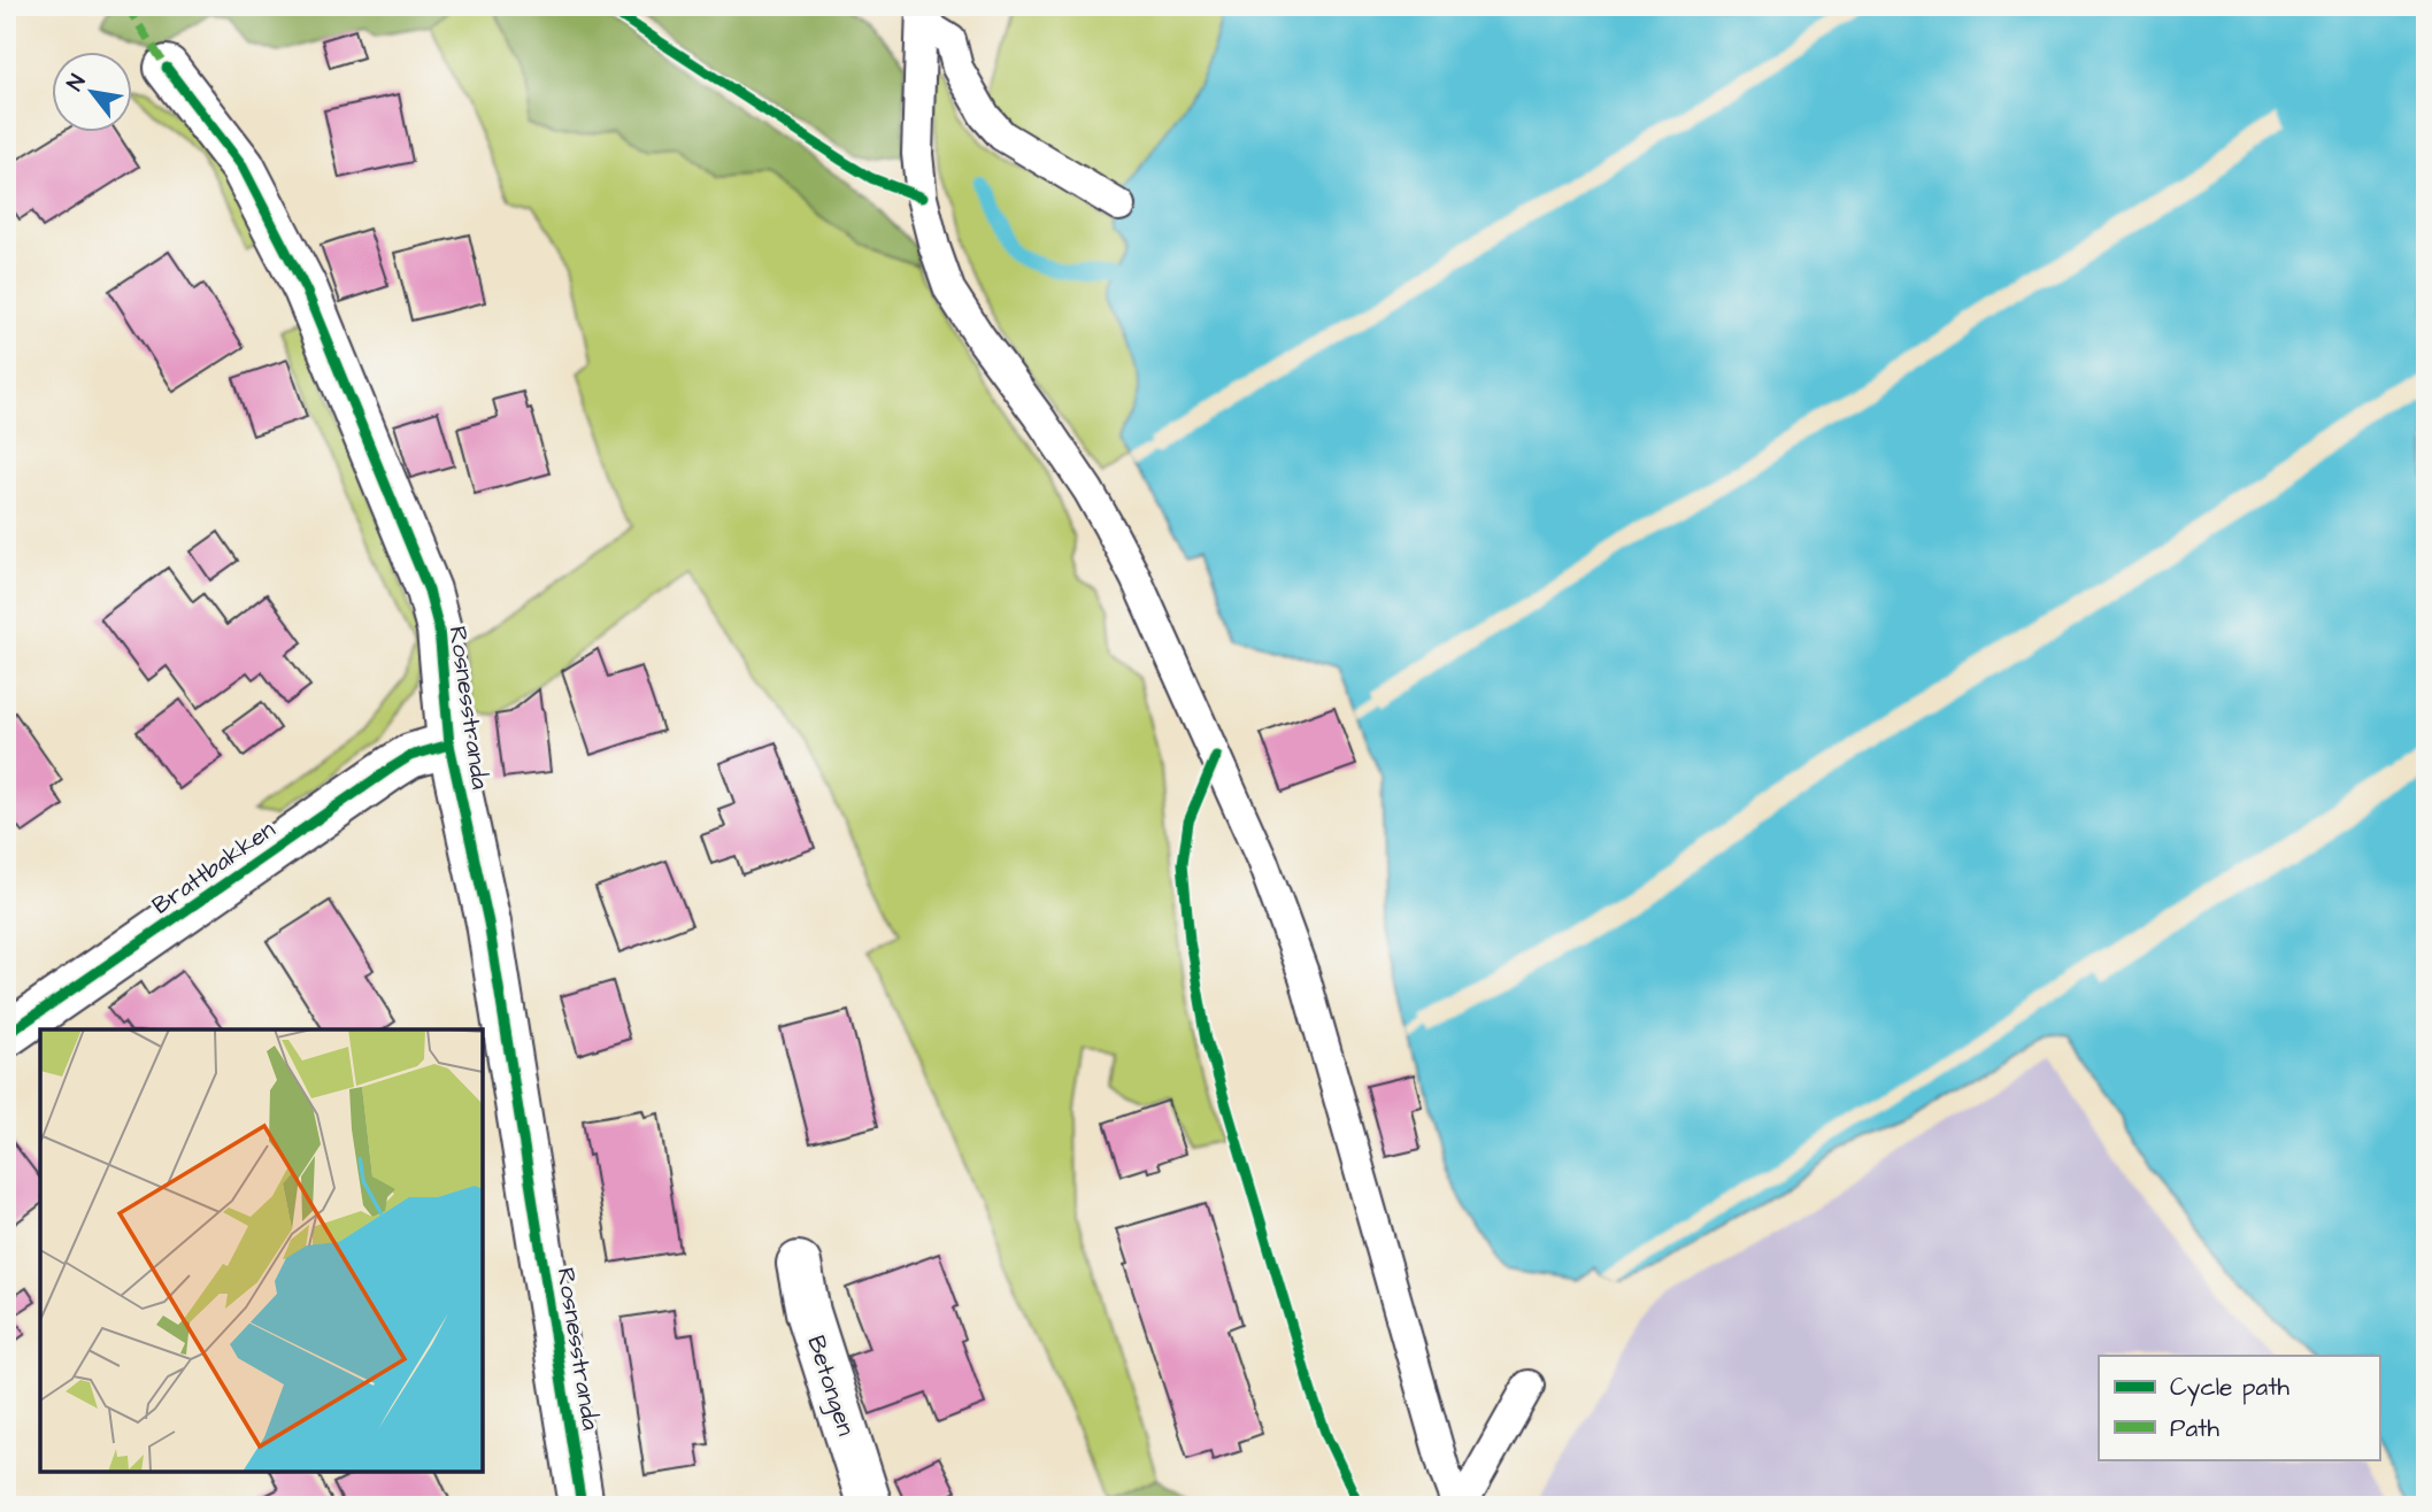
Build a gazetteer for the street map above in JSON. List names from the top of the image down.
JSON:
{
  "streets": {
    "street": ["Rosnesstranda", "Brattbakken", "Betongen"]
  },
  "crossings": [
    ["Rosnesstranda", "Brattbakken"]
  ],
  "legend": ["Cycle path", "Path"],
  "north": "top left"
}
